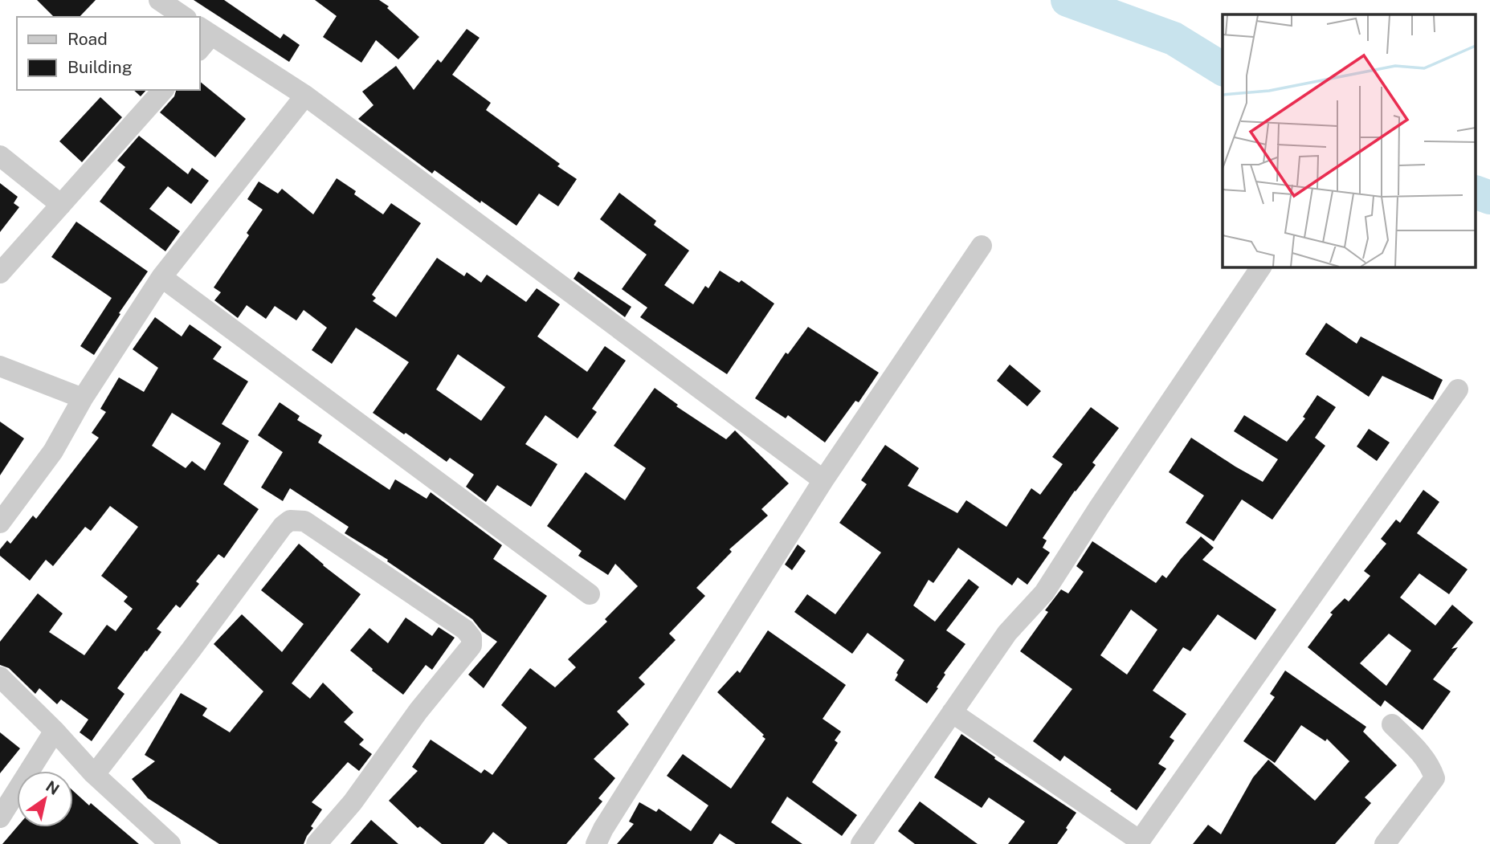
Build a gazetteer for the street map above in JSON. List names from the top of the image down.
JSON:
{
  "legend": ["Road", "Building"],
  "north": "top right"
}
